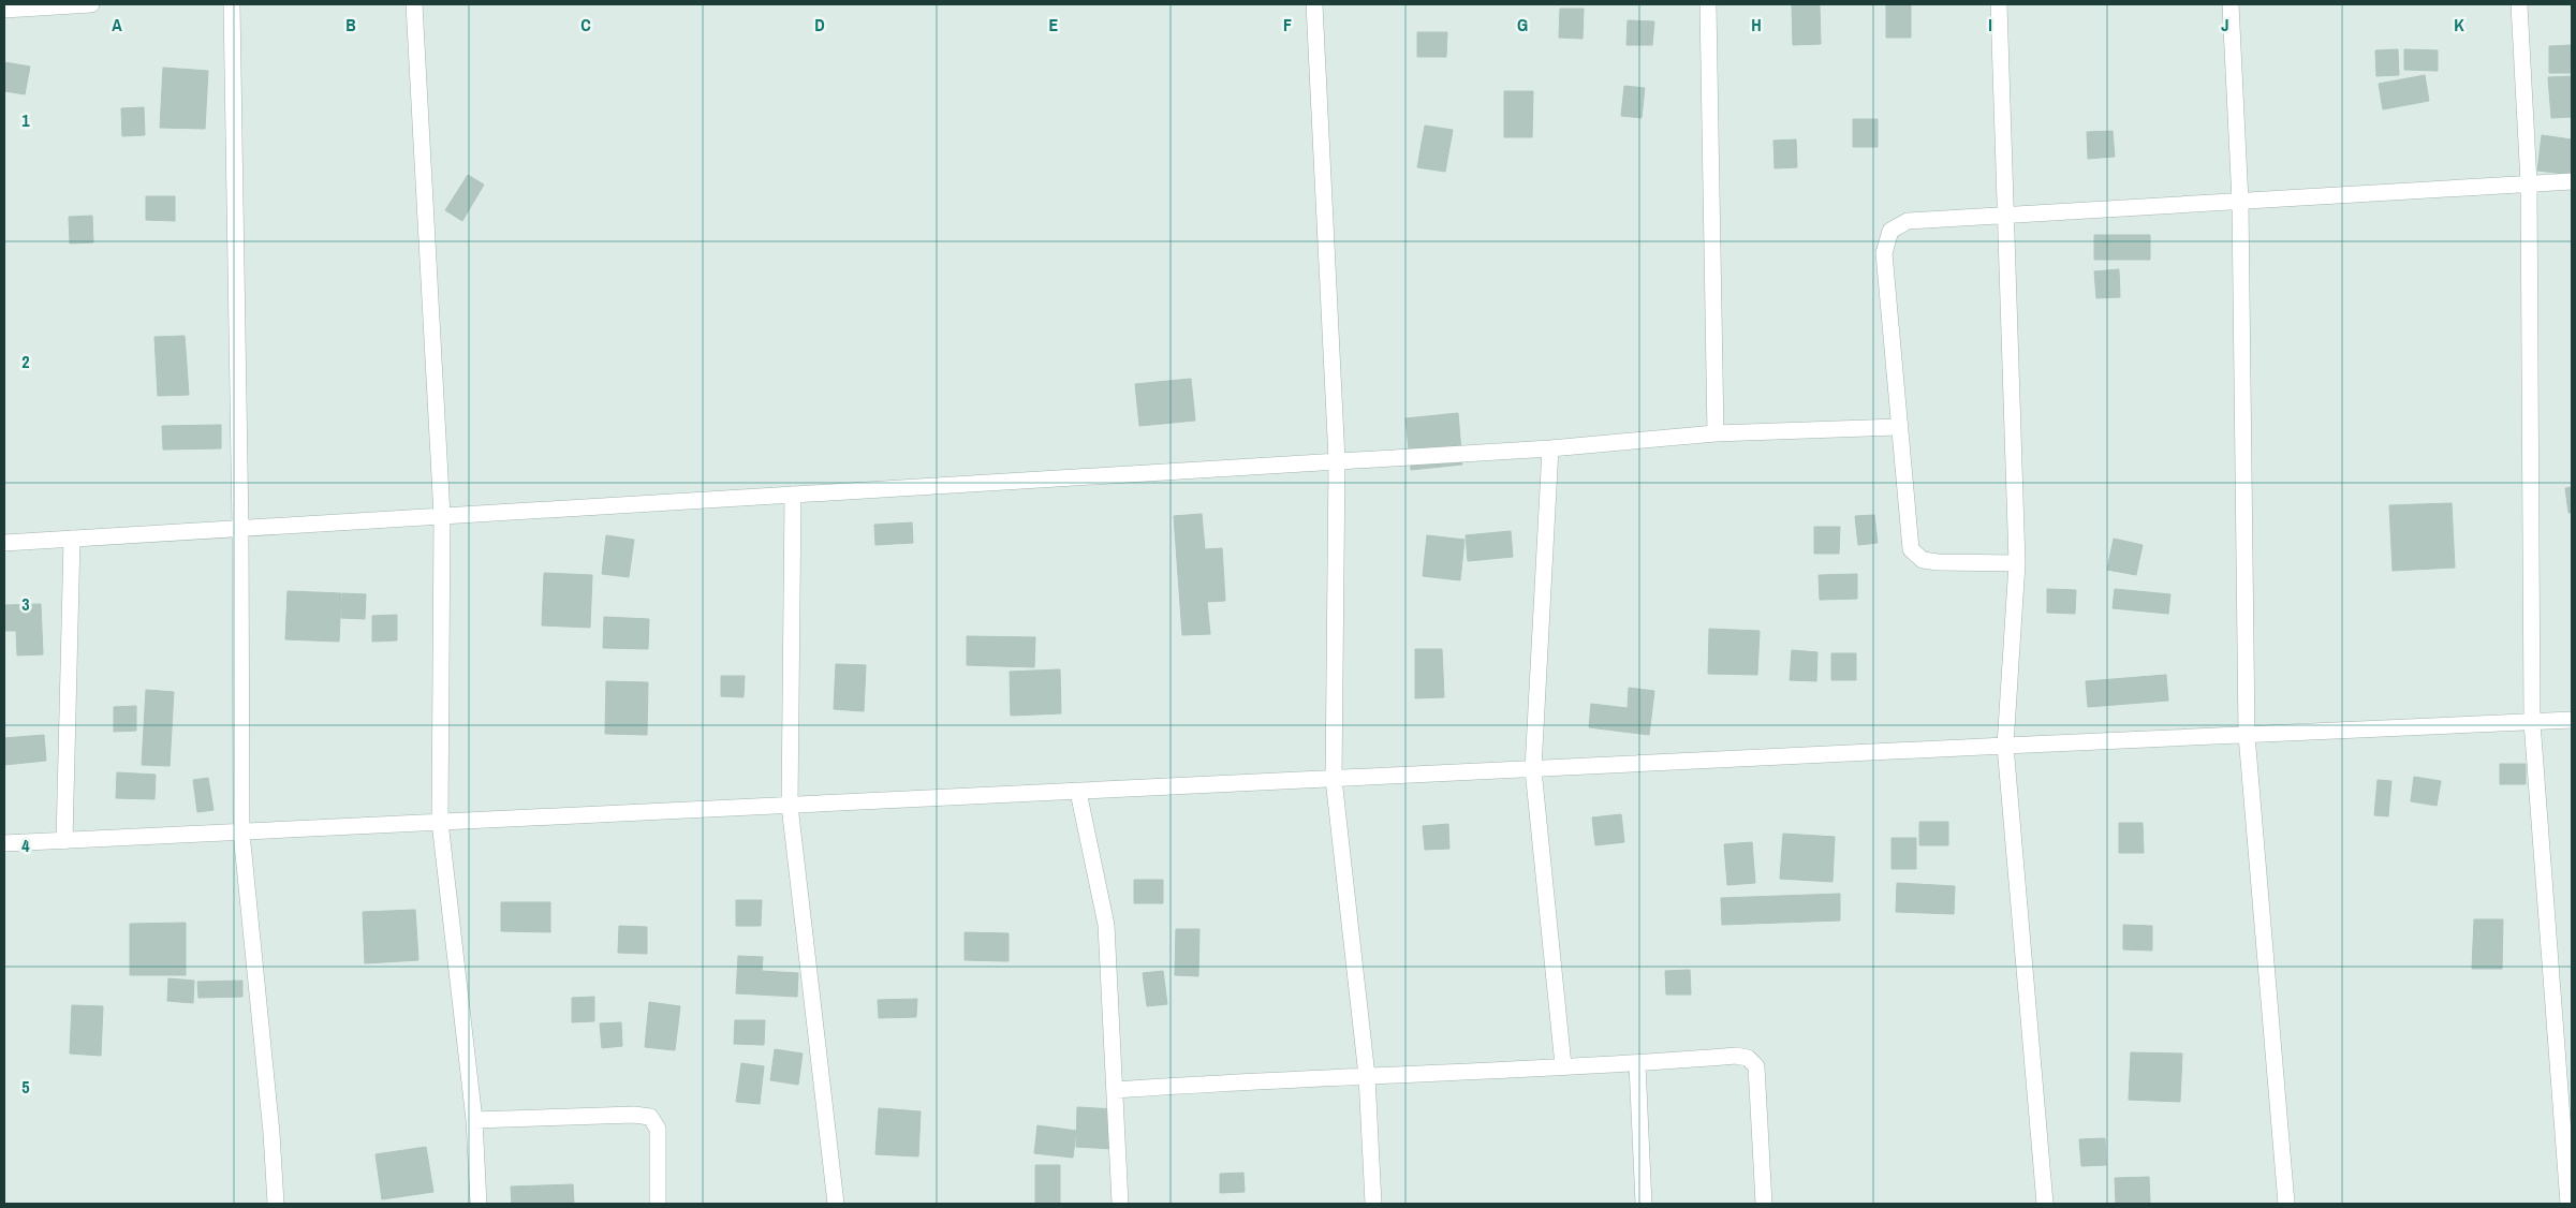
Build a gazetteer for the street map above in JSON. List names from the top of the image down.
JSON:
{
  "grid": {
    "columns": [
      "A",
      "B",
      "C",
      "D",
      "E",
      "F",
      "G",
      "H",
      "I",
      "J",
      "K"
    ],
    "rows": [
      "1",
      "2",
      "3",
      "4",
      "5"
    ]
  }
}
